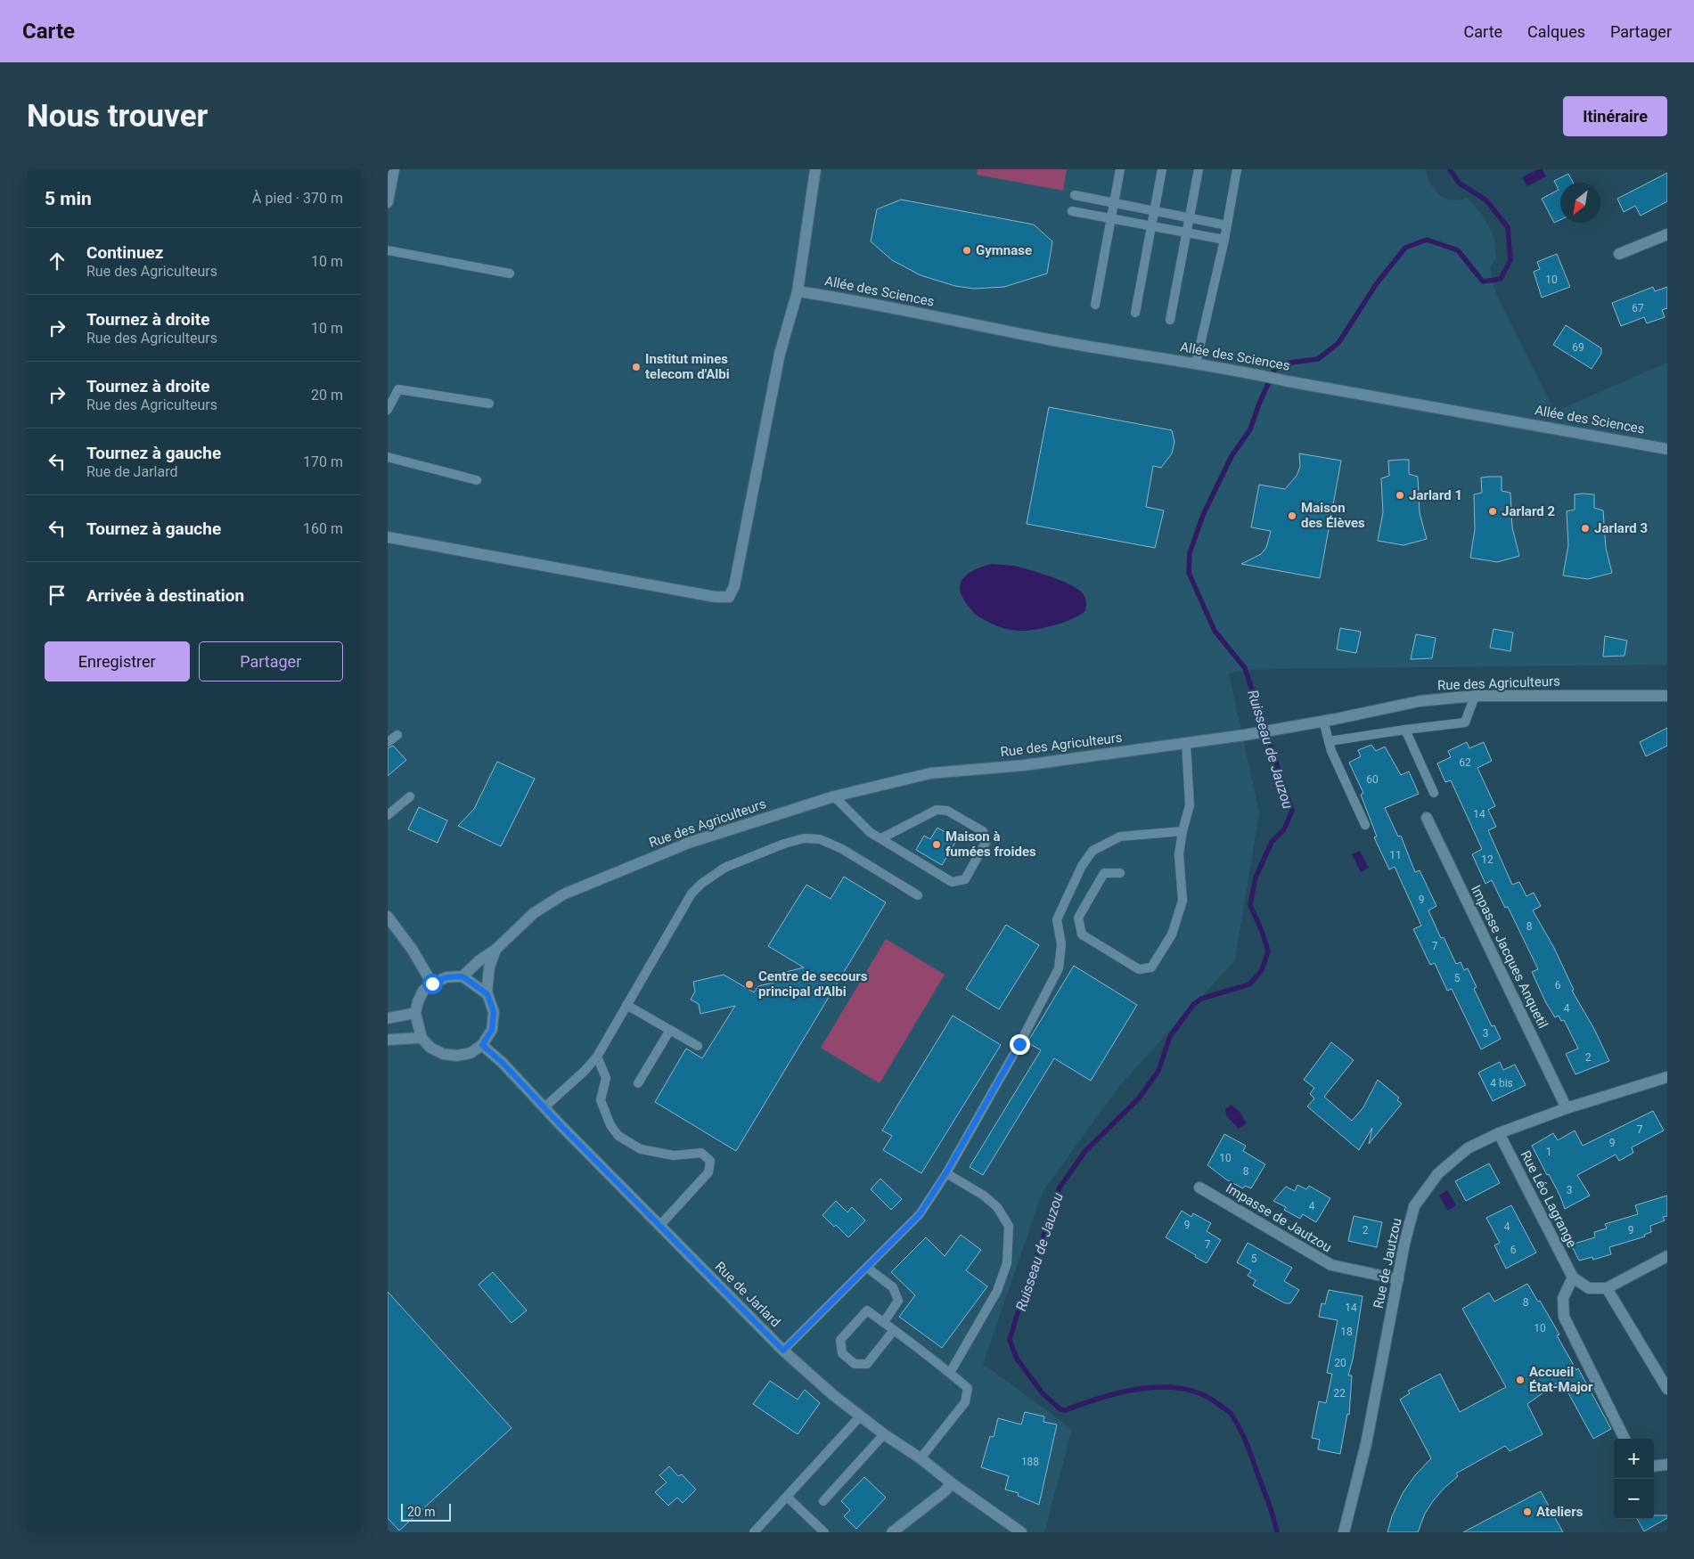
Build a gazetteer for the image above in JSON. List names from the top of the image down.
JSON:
{
  "streets": {
    "street": [
      "Allée des Sciences",
      "Rue des Agriculteurs",
      "Impasse Jacques Anquetil",
      "Rue Léo Lagrange",
      "Impasse de Jautzou",
      "Rue de Jautzou",
      "Rue de Jarlard"
    ]
  },
  "crossings": [
    ["Rue des Agriculteurs", "Rue de Jarlard"],
    ["Impasse Jacques Anquetil", "Rue de Jautzou"],
    ["Rue Léo Lagrange", "Rue de Jautzou"],
    ["Impasse de Jautzou", "Rue de Jautzou"]
  ],
  "water": ["Ruisseau de Jauzou"],
  "places": [
    "Gymnase",
    "Institut mines telecom d'Albi",
    "Jarlard 1",
    "Jarlard 2",
    "Maison des Élèves",
    "Jarlard 3",
    "Maison à fumées froides",
    "Centre de secours principal d'Albi",
    "Accueil État-Major",
    "Ateliers"
  ],
  "house_numbers": [
    "10",
    "67",
    "69",
    "62",
    "60",
    "14",
    "11",
    "12",
    "9",
    "8",
    "7",
    "5",
    "6",
    "4",
    "3",
    "2",
    "4 bis",
    "7",
    "9",
    "1",
    "10",
    "8",
    "3",
    "4",
    "9",
    "4",
    "2",
    "9",
    "7",
    "6",
    "5",
    "8",
    "14",
    "10",
    "18",
    "20",
    "22",
    "188"
  ],
  "scale_bar": "20 m",
  "north": "bottom left",
  "page": {
    "header": "Carte",
    "nav": ["Carte", "Calques", "Partager"],
    "buttons": [
      "Itinéraire",
      ["Enregistrer", "Partager"]
    ],
    "title": "Nous trouver",
    "heading": ["5 min", "À pied · 370 m"],
    "list": [
      ["Continuez", "Rue des Agriculteurs", "10 m"],
      ["Tournez à droite", "Rue des Agriculteurs", "10 m"],
      ["Tournez à droite", "Rue des Agriculteurs", "20 m"],
      ["Tournez à gauche", "Rue de Jarlard", "170 m"],
      ["Tournez à gauche", "160 m"],
      "Arrivée à destination"
    ],
    "map_buttons": ["+", "−"],
    "scale": "20 m"
  }
}
